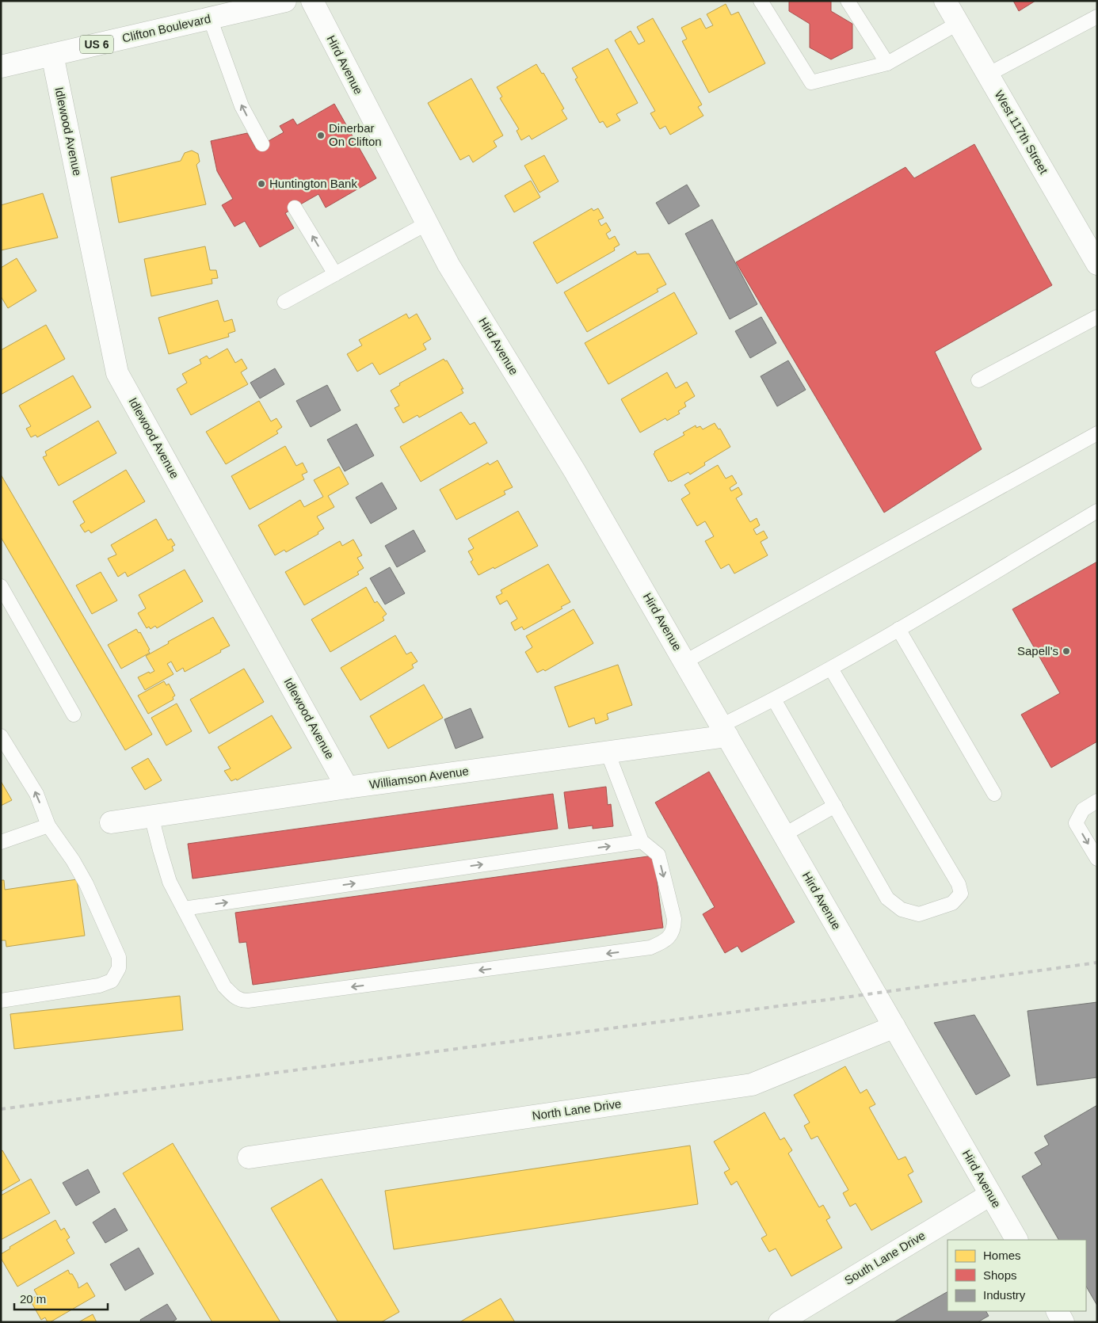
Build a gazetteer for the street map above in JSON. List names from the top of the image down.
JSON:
{
  "streets": {
    "street": [
      "Clifton Boulevard",
      "US 6",
      "Hird Avenue",
      "Idlewood Avenue",
      "West 117th Street",
      "Williamson Avenue",
      "North Lane Drive",
      "South Lane Drive"
    ]
  },
  "crossings": [
    ["Clifton Boulevard", "Idlewood Avenue"],
    ["Hird Avenue", "Williamson Avenue"],
    ["Hird Avenue", "North Lane Drive"],
    ["Hird Avenue", "South Lane Drive"],
    ["Idlewood Avenue", "Williamson Avenue"]
  ],
  "places": ["Dinerbar On Clifton", "Huntington Bank", "Sapell's"],
  "legend": ["Homes", "Shops", "Industry"],
  "scale_bar": "20 m"
}
